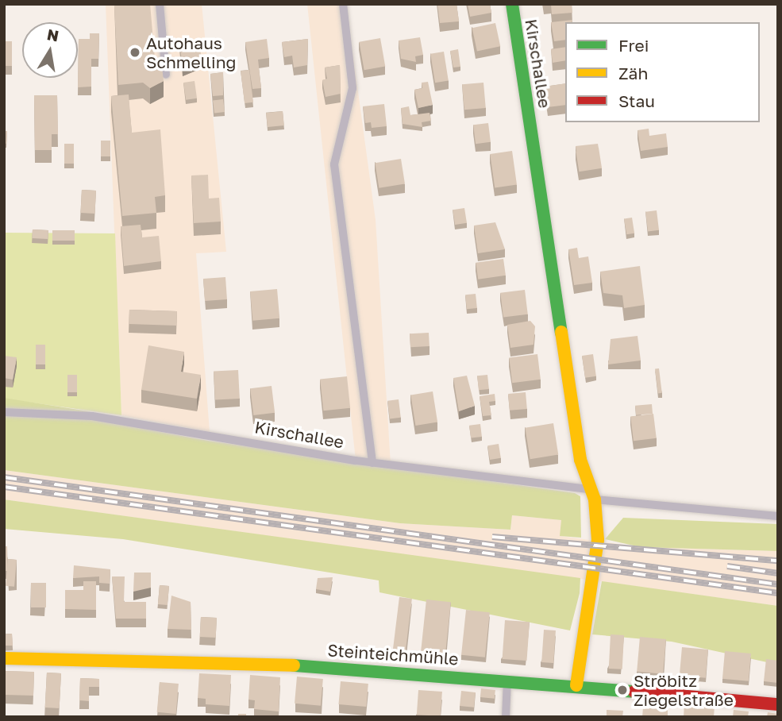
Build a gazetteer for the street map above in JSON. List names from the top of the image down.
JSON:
{
  "streets": {
    "street": ["Kirschallee", "Steinteichmühle"]
  },
  "crossings": [
    ["Kirschallee", "Steinteichmühle"]
  ],
  "places": ["Autohaus Schmelling", "Ströbitz Ziegelstraße"],
  "legend": ["Frei", "Zäh", "Stau"],
  "north": "top"
}
